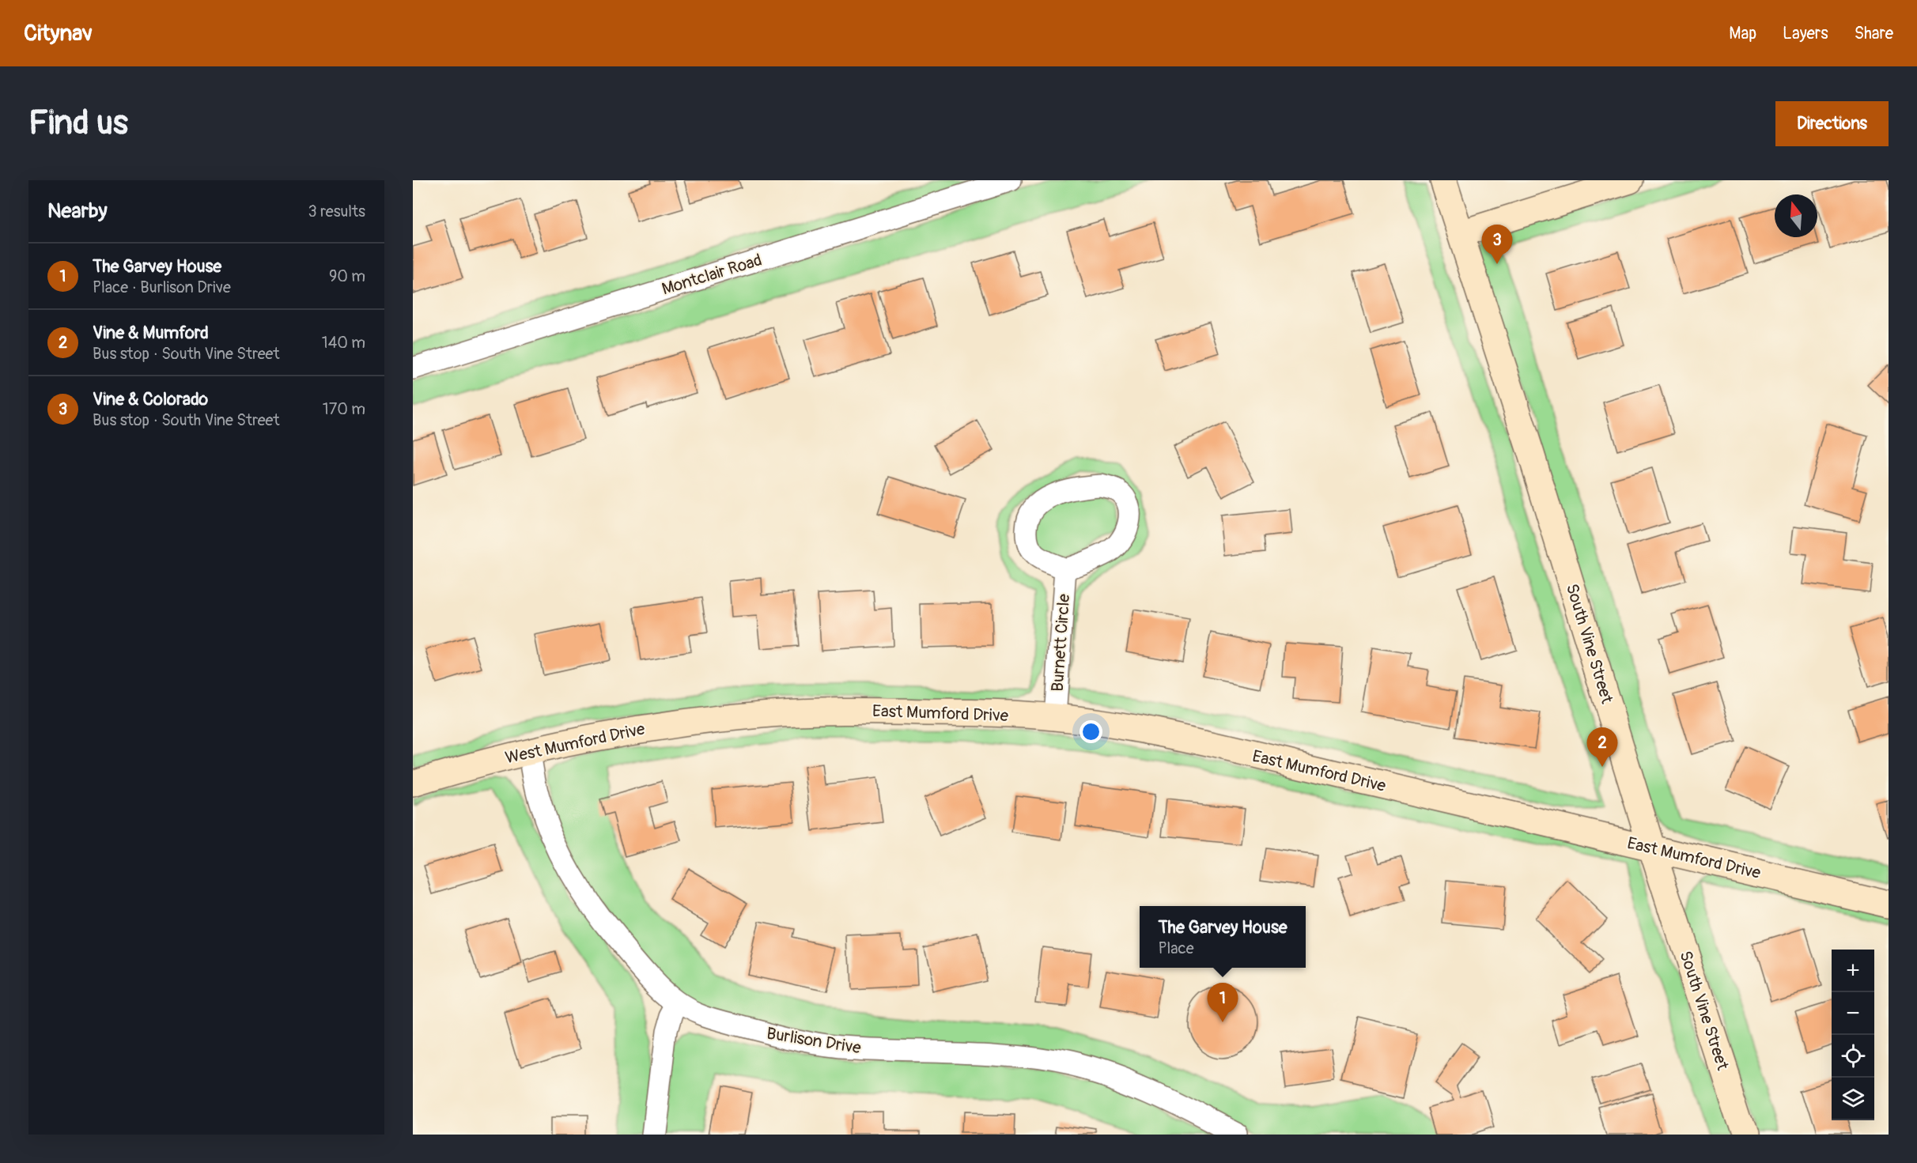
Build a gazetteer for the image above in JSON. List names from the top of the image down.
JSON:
{
  "streets": {
    "street": [
      "Montclair Road",
      "Burnett Circle",
      "South Vine Street",
      "East Mumford Drive",
      "West Mumford Drive",
      "Burlison Drive"
    ]
  },
  "crossings": [
    ["Burnett Circle", "East Mumford Drive"],
    ["South Vine Street", "East Mumford Drive"],
    ["East Mumford Drive", "West Mumford Drive"],
    ["West Mumford Drive", "Burlison Drive"]
  ],
  "north": "top",
  "page": {
    "header": "Citynav",
    "nav": ["Map", "Layers", "Share"],
    "buttons": "Directions",
    "title": "Find us",
    "heading": ["Nearby", "3 results"],
    "pins": ["3", "2", "1"],
    "list": [
      {
        "mark": "1",
        "name": "The Garvey House",
        "note": "Place · Burlison Drive",
        "value": "90 m"
      },
      {
        "mark": "2",
        "name": "Vine & Mumford",
        "note": "Bus stop · South Vine Street",
        "value": "140 m"
      },
      {
        "mark": "3",
        "name": "Vine & Colorado",
        "note": "Bus stop · South Vine Street",
        "value": "170 m"
      }
    ],
    "popup": ["The Garvey House", "Place"],
    "map_buttons": ["+", "−"]
  }
}
